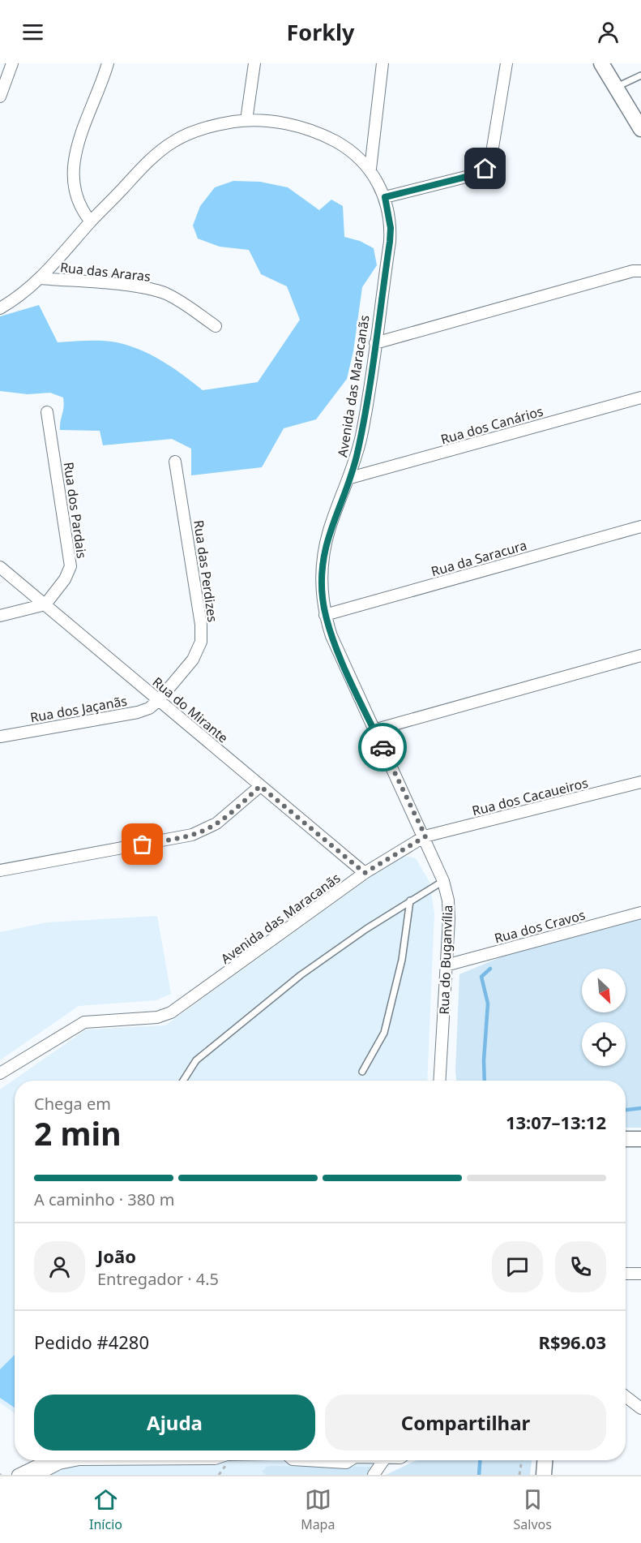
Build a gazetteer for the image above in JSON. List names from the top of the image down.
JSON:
{
  "streets": {
    "street": [
      "Rua das Araras",
      "Avenida das Maracanãs",
      "Rua dos Canários",
      "Rua dos Pardais",
      "Rua da Saracura",
      "Rua das Perdizes",
      "Rua dos Jaçanãs",
      "Rua do Mirante",
      "Rua dos Cacaueiros",
      "Rua dos Cravos",
      "Rua do Buganvília"
    ]
  },
  "crossings": [
    ["Rua das Araras", "Avenida das Maracanãs"],
    ["Avenida das Maracanãs", "Rua dos Canários"],
    ["Avenida das Maracanãs", "Rua da Saracura"],
    ["Avenida das Maracanãs", "Rua do Mirante"],
    ["Avenida das Maracanãs", "Rua dos Cacaueiros"],
    ["Avenida das Maracanãs", "Rua do Buganvília"],
    ["Rua dos Pardais", "Rua do Mirante"],
    ["Rua das Perdizes", "Rua dos Jaçanãs"],
    ["Rua das Perdizes", "Rua do Mirante"],
    ["Rua dos Jaçanãs", "Rua do Mirante"],
    ["Rua dos Cacaueiros", "Rua do Buganvília"],
    ["Rua dos Cravos", "Rua do Buganvília"]
  ],
  "north": "bottom right",
  "page": {
    "header": "Forkly",
    "heading": ["2 min", "Chega em", "13:07–13:12"],
    "panel": [
      "João",
      "Entregador · 4.5",
      "Pedido #4280",
      "R$96.03"
    ],
    "bar": "A caminho · 380 m",
    "buttons": ["Ajuda", "Compartilhar"],
    "tabs": ["Início", "Mapa", "Salvos"]
  }
}
